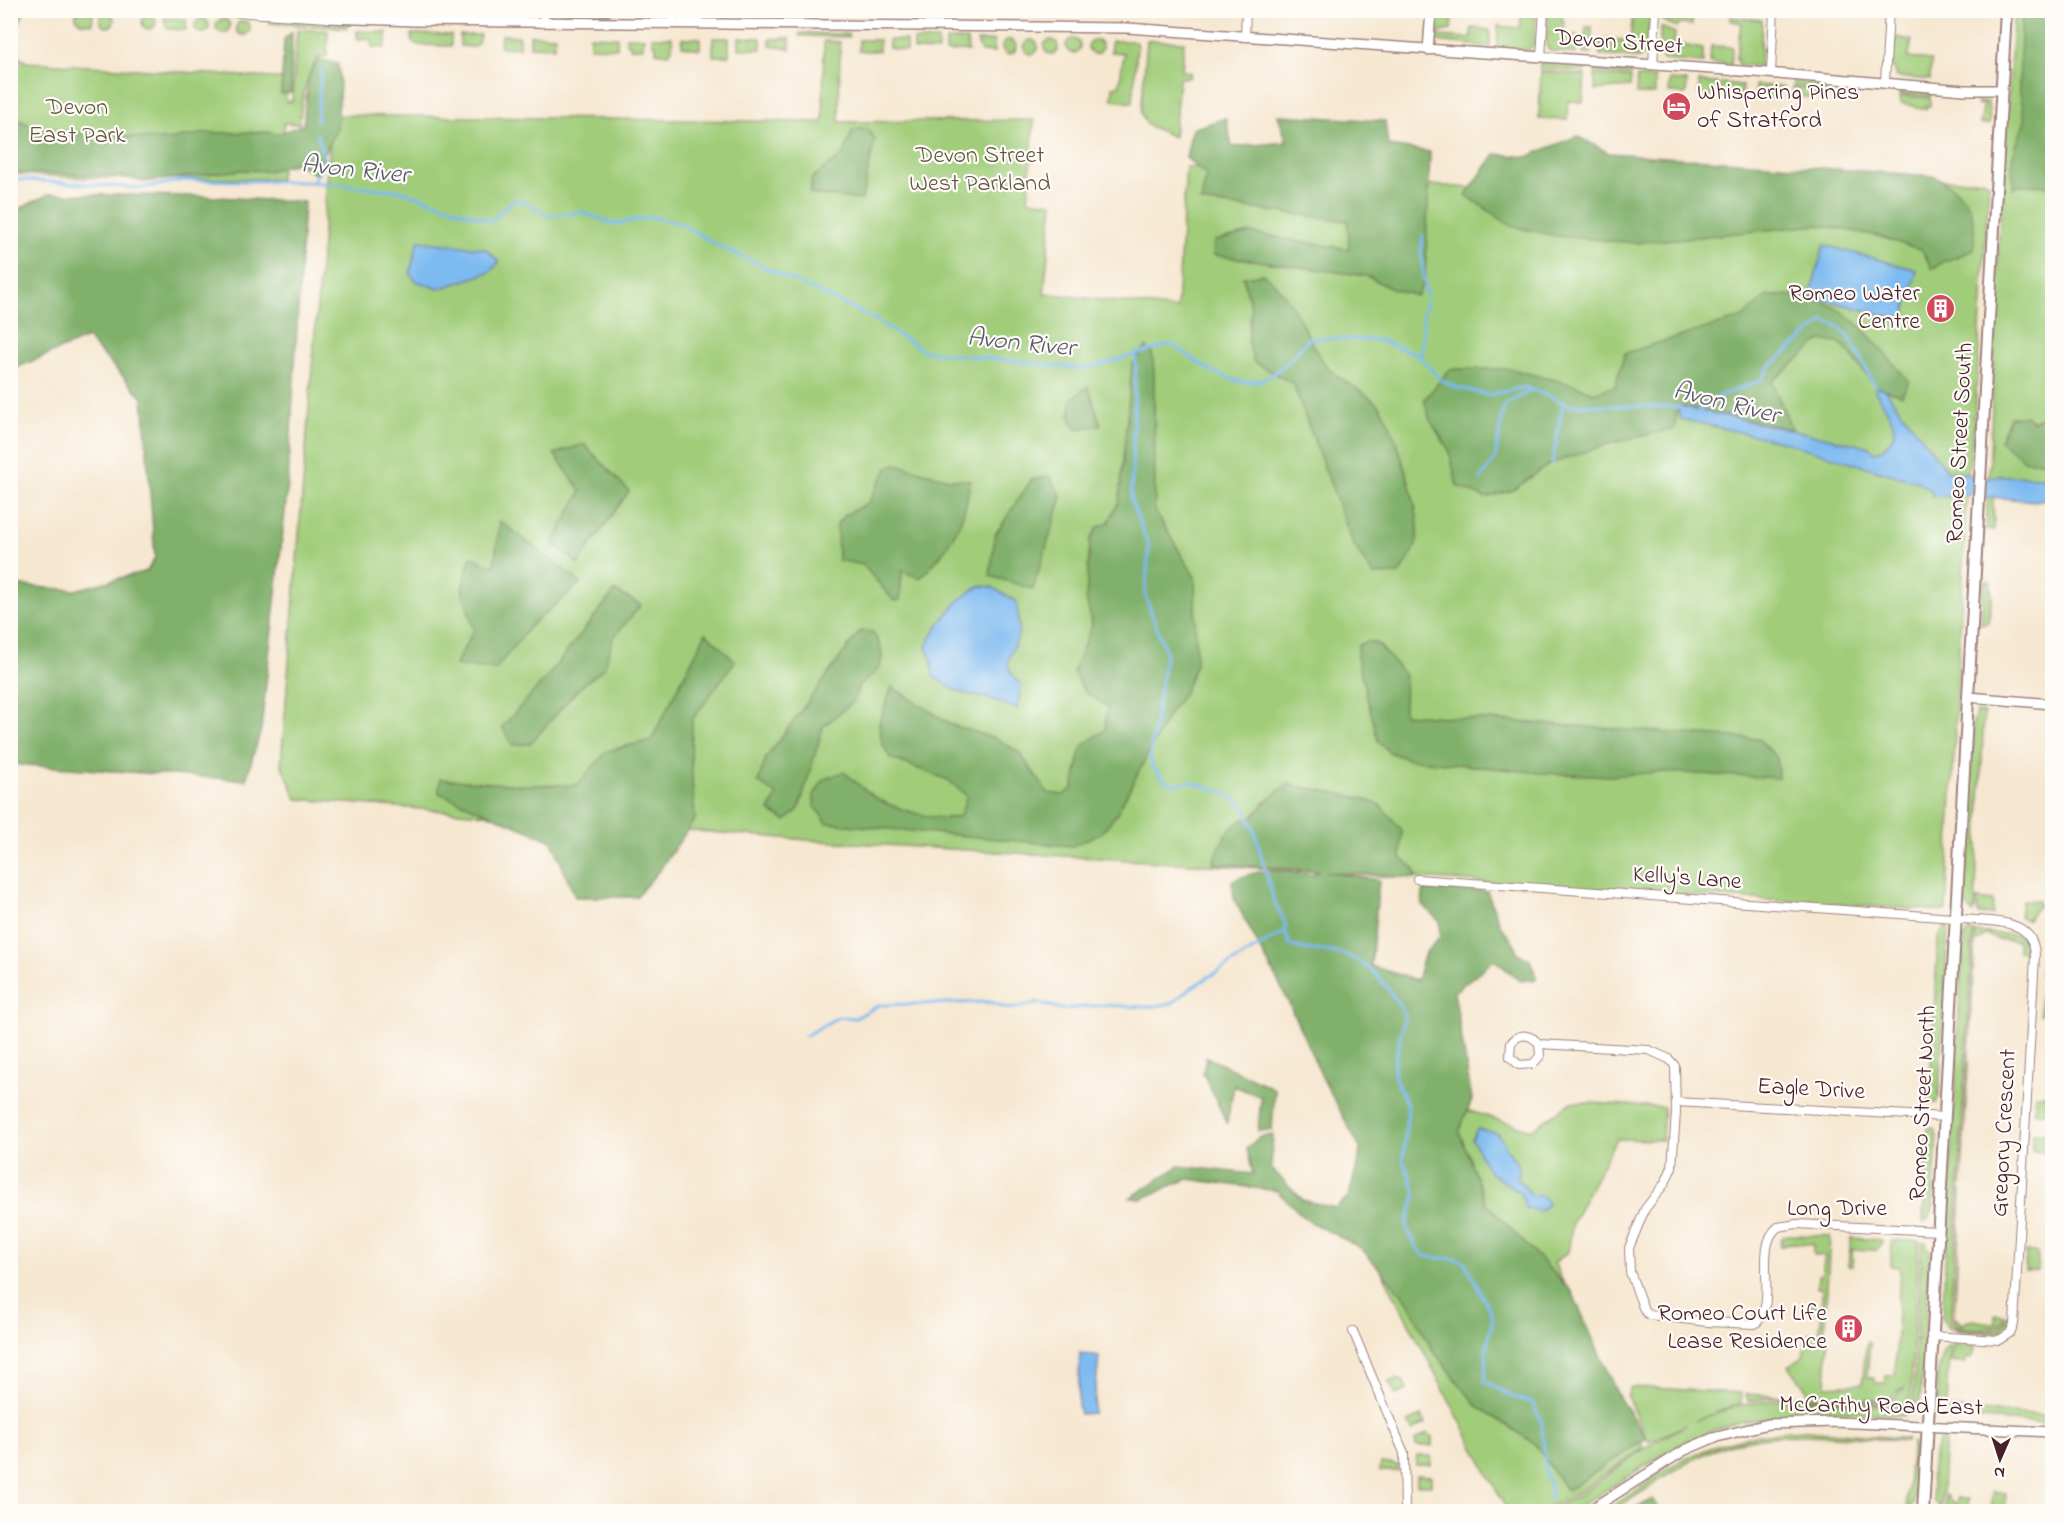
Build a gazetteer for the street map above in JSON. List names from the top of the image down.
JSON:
{
  "streets": {
    "main road": ["Romeo Street South", "Romeo Street North"],
    "street": [
      "Devon Street",
      "Kelly's Lane",
      "Eagle Drive",
      "Gregory Crescent",
      "Long Drive",
      "McCarthy Road East"
    ]
  },
  "crossings": [
    ["Devon Street", "Romeo Street South"],
    ["Romeo Street South", "Romeo Street North"],
    ["Kelly's Lane", "Romeo Street North"],
    ["Kelly's Lane", "Gregory Crescent"],
    ["Eagle Drive", "Romeo Street North"],
    ["Eagle Drive", "Long Drive"],
    ["Romeo Street North", "Gregory Crescent"],
    ["Romeo Street North", "Long Drive"],
    ["Romeo Street North", "McCarthy Road East"]
  ],
  "water": ["Avon River"],
  "parks": ["Devon East Park", "Devon Street West Parkland"],
  "places": {
    "hotel": ["Whispering Pines of Stratford"],
    "building": ["Romeo Water Centre", "Romeo Court Life Lease Residence"]
  },
  "north": "bottom"
}
